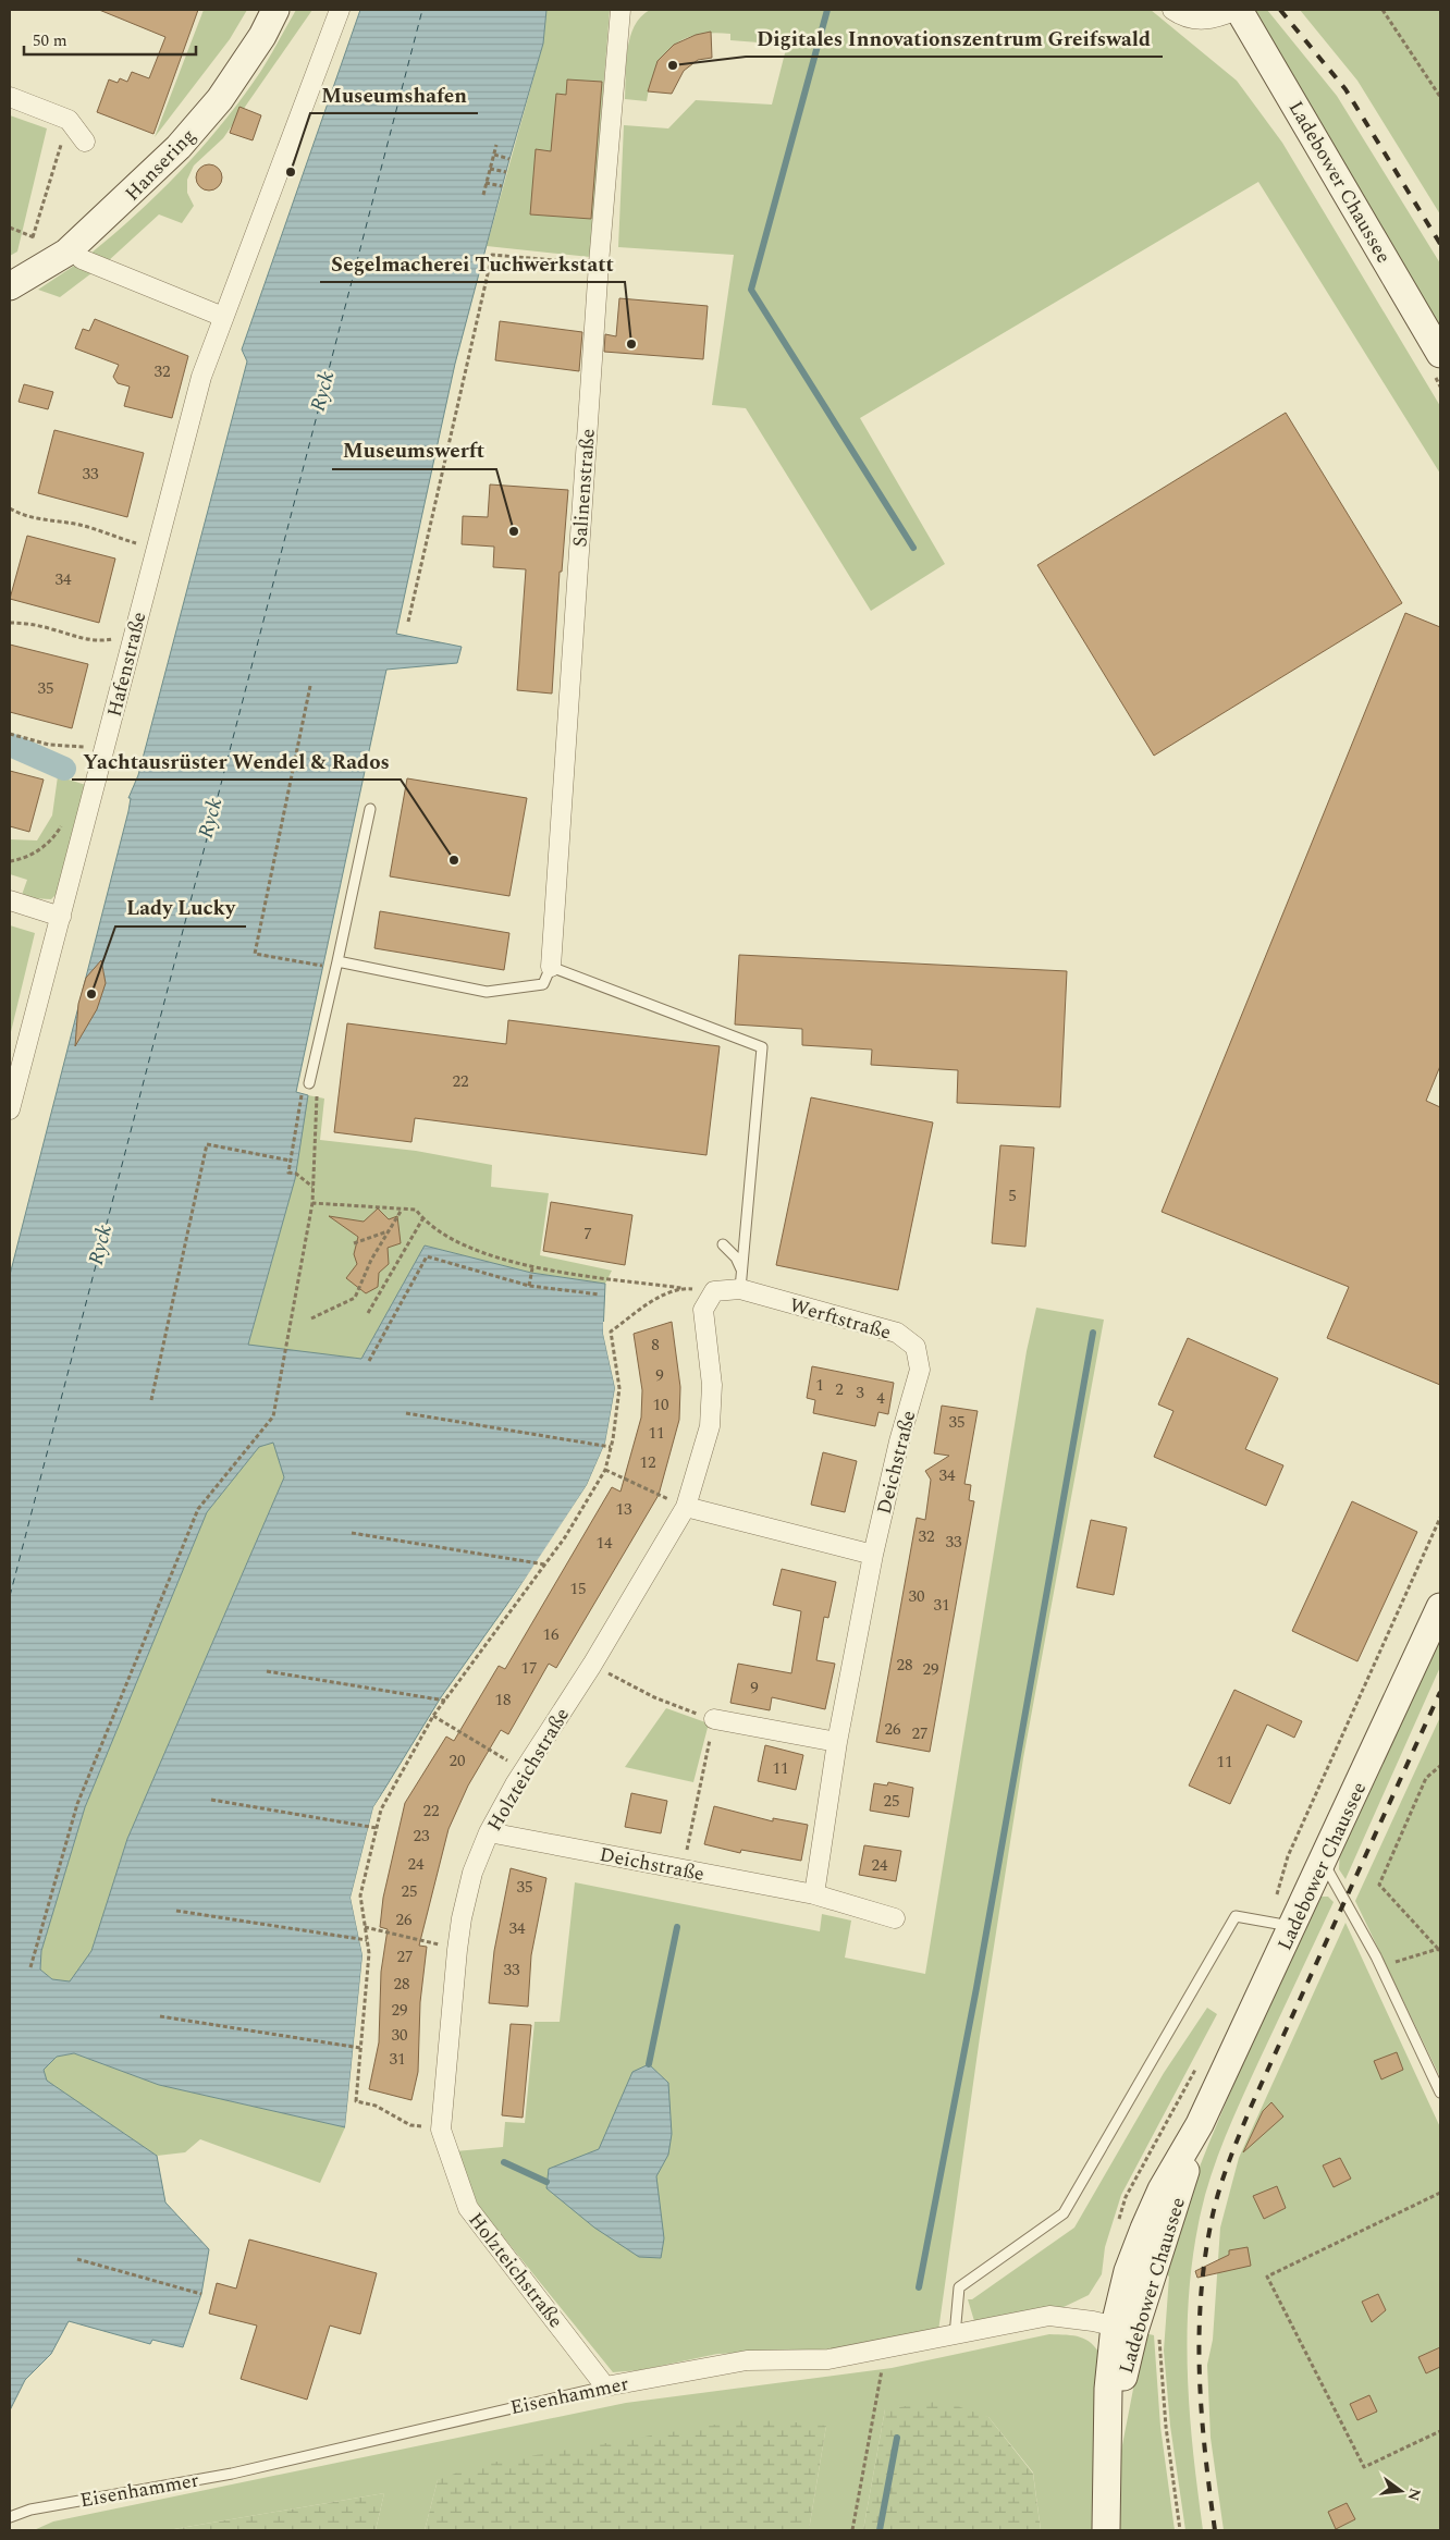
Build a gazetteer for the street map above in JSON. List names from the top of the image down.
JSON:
{
  "streets": {
    "street": [
      "Hansering",
      "Ladebower Chaussee",
      "Salinenstraße",
      "Hafenstraße",
      "Werftstraße",
      "Deichstraße",
      "Holzteichstraße",
      "Eisenhammer"
    ]
  },
  "crossings": [
    ["Ladebower Chaussee", "Eisenhammer"],
    ["Werftstraße", "Deichstraße"],
    ["Deichstraße", "Holzteichstraße"],
    ["Holzteichstraße", "Eisenhammer"]
  ],
  "water": ["Ryck"],
  "places": [
    "Digitales Innovationszentrum Greifswald",
    "Museumshafen",
    "Segelmacherei Tuchwerkstatt",
    "Museumswerft",
    "Yachtausrüster Wendel & Rados",
    "Lady Lucky"
  ],
  "house_numbers": [
    "32",
    "33",
    "34",
    "35",
    "22",
    "5",
    "7",
    "8",
    "9",
    "1",
    "2",
    "3",
    "4",
    "10",
    "35",
    "11",
    "12",
    "34",
    "13",
    "32",
    "33",
    "14",
    "15",
    "30",
    "31",
    "16",
    "28",
    "17",
    "29",
    "9",
    "18",
    "26",
    "27",
    "20",
    "11",
    "11",
    "25",
    "22",
    "23",
    "24",
    "24",
    "35",
    "25",
    "26",
    "34",
    "27",
    "33",
    "28",
    "29",
    "30",
    "31"
  ],
  "scale_bar": "50 m",
  "north": "right"
}
